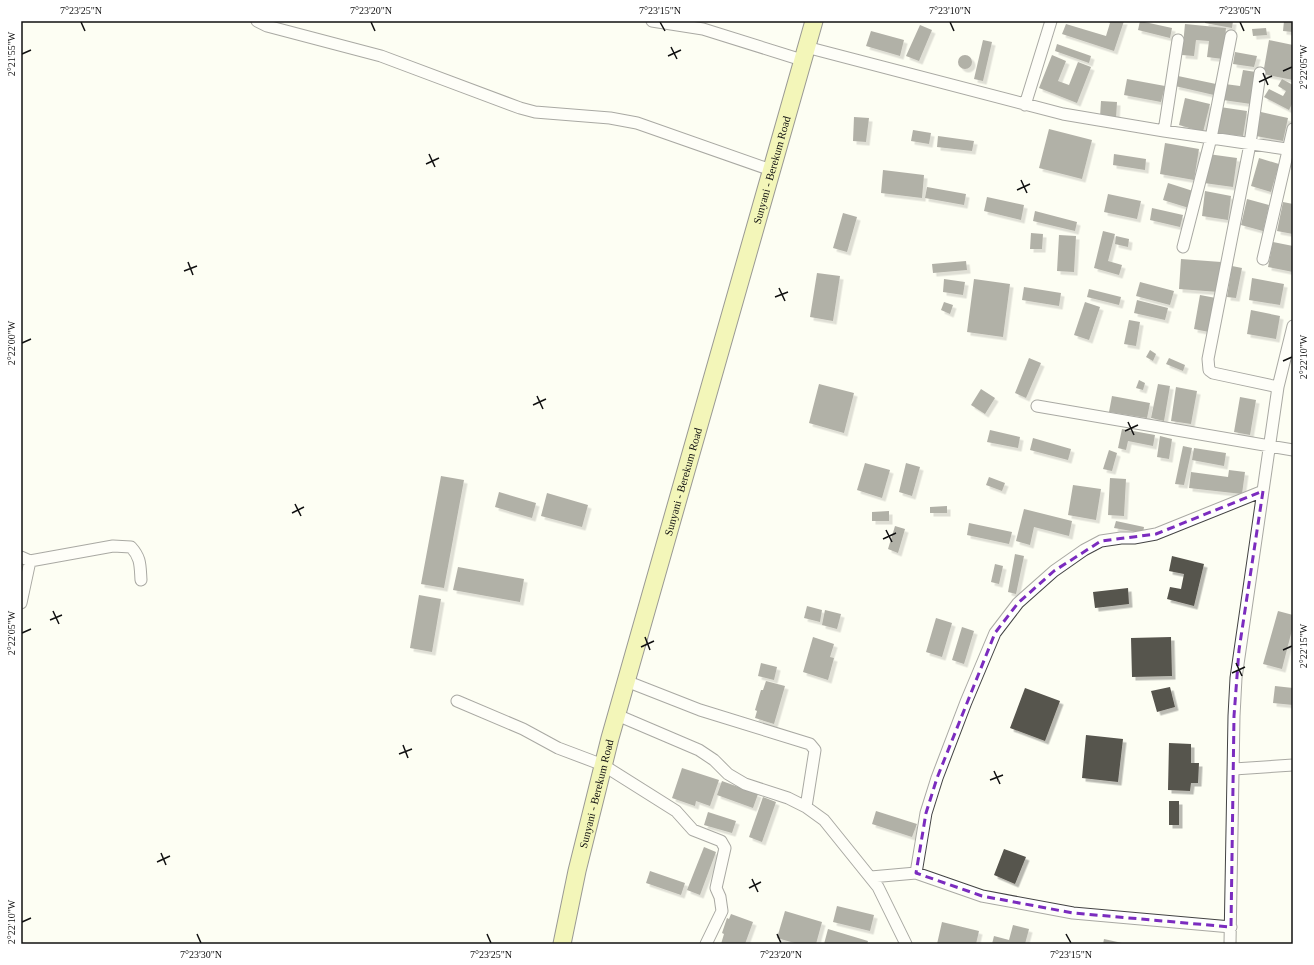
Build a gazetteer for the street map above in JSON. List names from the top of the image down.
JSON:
{
  "streets": {
    "main road": ["Sunyani - Berekum Road"]
  },
  "coordinates": [
    "7°23'25\"N",
    "7°23'20\"N",
    "7°23'15\"N",
    "7°23'10\"N",
    "7°23'05\"N",
    "2°21'55\"W",
    "2°22'05\"W",
    "2°22'00\"W",
    "2°22'10\"W",
    "2°22'15\"W",
    "7°23'30\"N"
  ]
}
